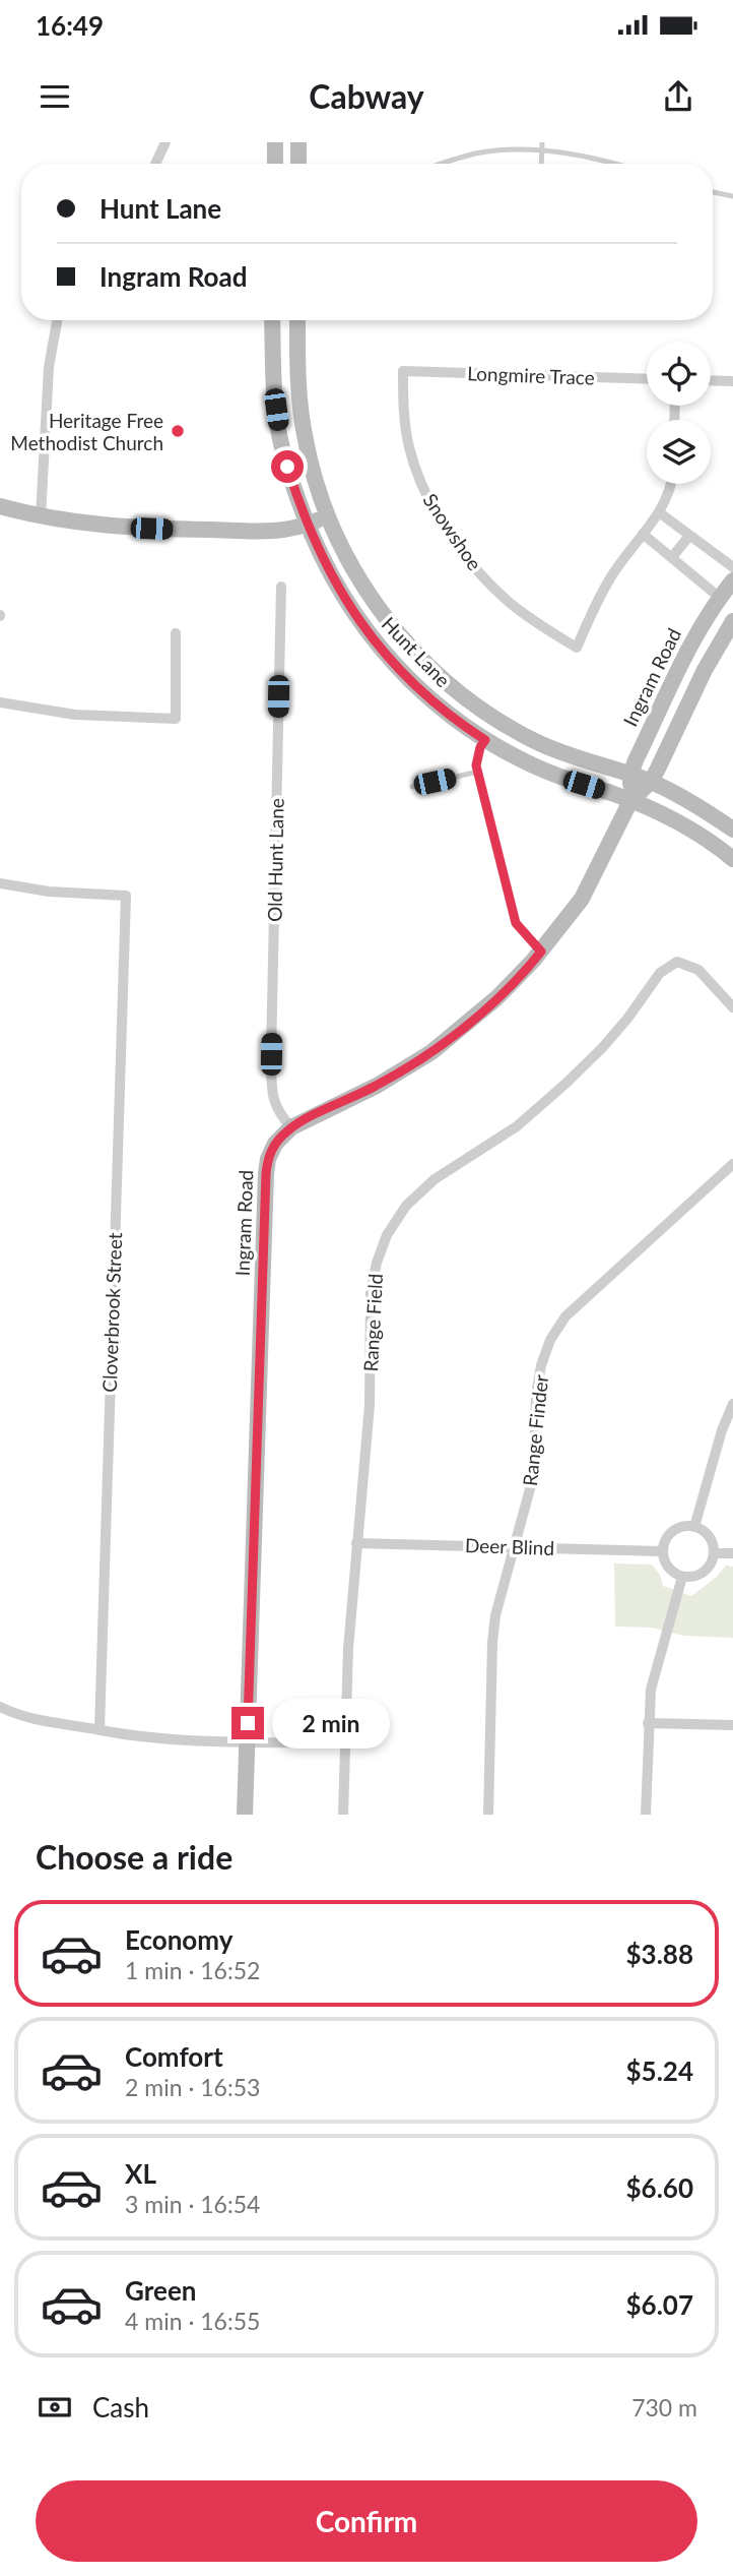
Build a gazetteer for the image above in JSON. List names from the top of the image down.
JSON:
{
  "streets": {
    "main road": ["Hunt Lane", "Ingram Road"],
    "street": [
      "Longmire Trace",
      "Snowshoe",
      "Old Hunt Lane",
      "Cloverbrook Street",
      "Range Field",
      "Range Finder",
      "Deer Blind"
    ]
  },
  "crossings": [
    ["Longmire Trace", "Snowshoe"],
    ["Hunt Lane", "Ingram Road"],
    ["Ingram Road", "Old Hunt Lane"],
    ["Range Field", "Deer Blind"],
    ["Range Finder", "Deer Blind"]
  ],
  "places": ["Heritage Free Methodist Church"],
  "page": {
    "status": "16:49",
    "header": "Cabway",
    "banner": ["Hunt Lane", "Ingram Road"],
    "bubble": "2 min",
    "heading": "Choose a ride",
    "list": [
      {
        "name": "Economy",
        "note": "1 min · 16:52",
        "value": "$3.88"
      },
      {
        "name": "Comfort",
        "note": "2 min · 16:53",
        "value": "$5.24"
      },
      {
        "name": "XL",
        "note": "3 min · 16:54",
        "value": "$6.60"
      },
      {
        "name": "Green",
        "note": "4 min · 16:55",
        "value": "$6.07"
      }
    ],
    "pay": ["Cash", "730 m"],
    "buttons": "Confirm"
  }
}
